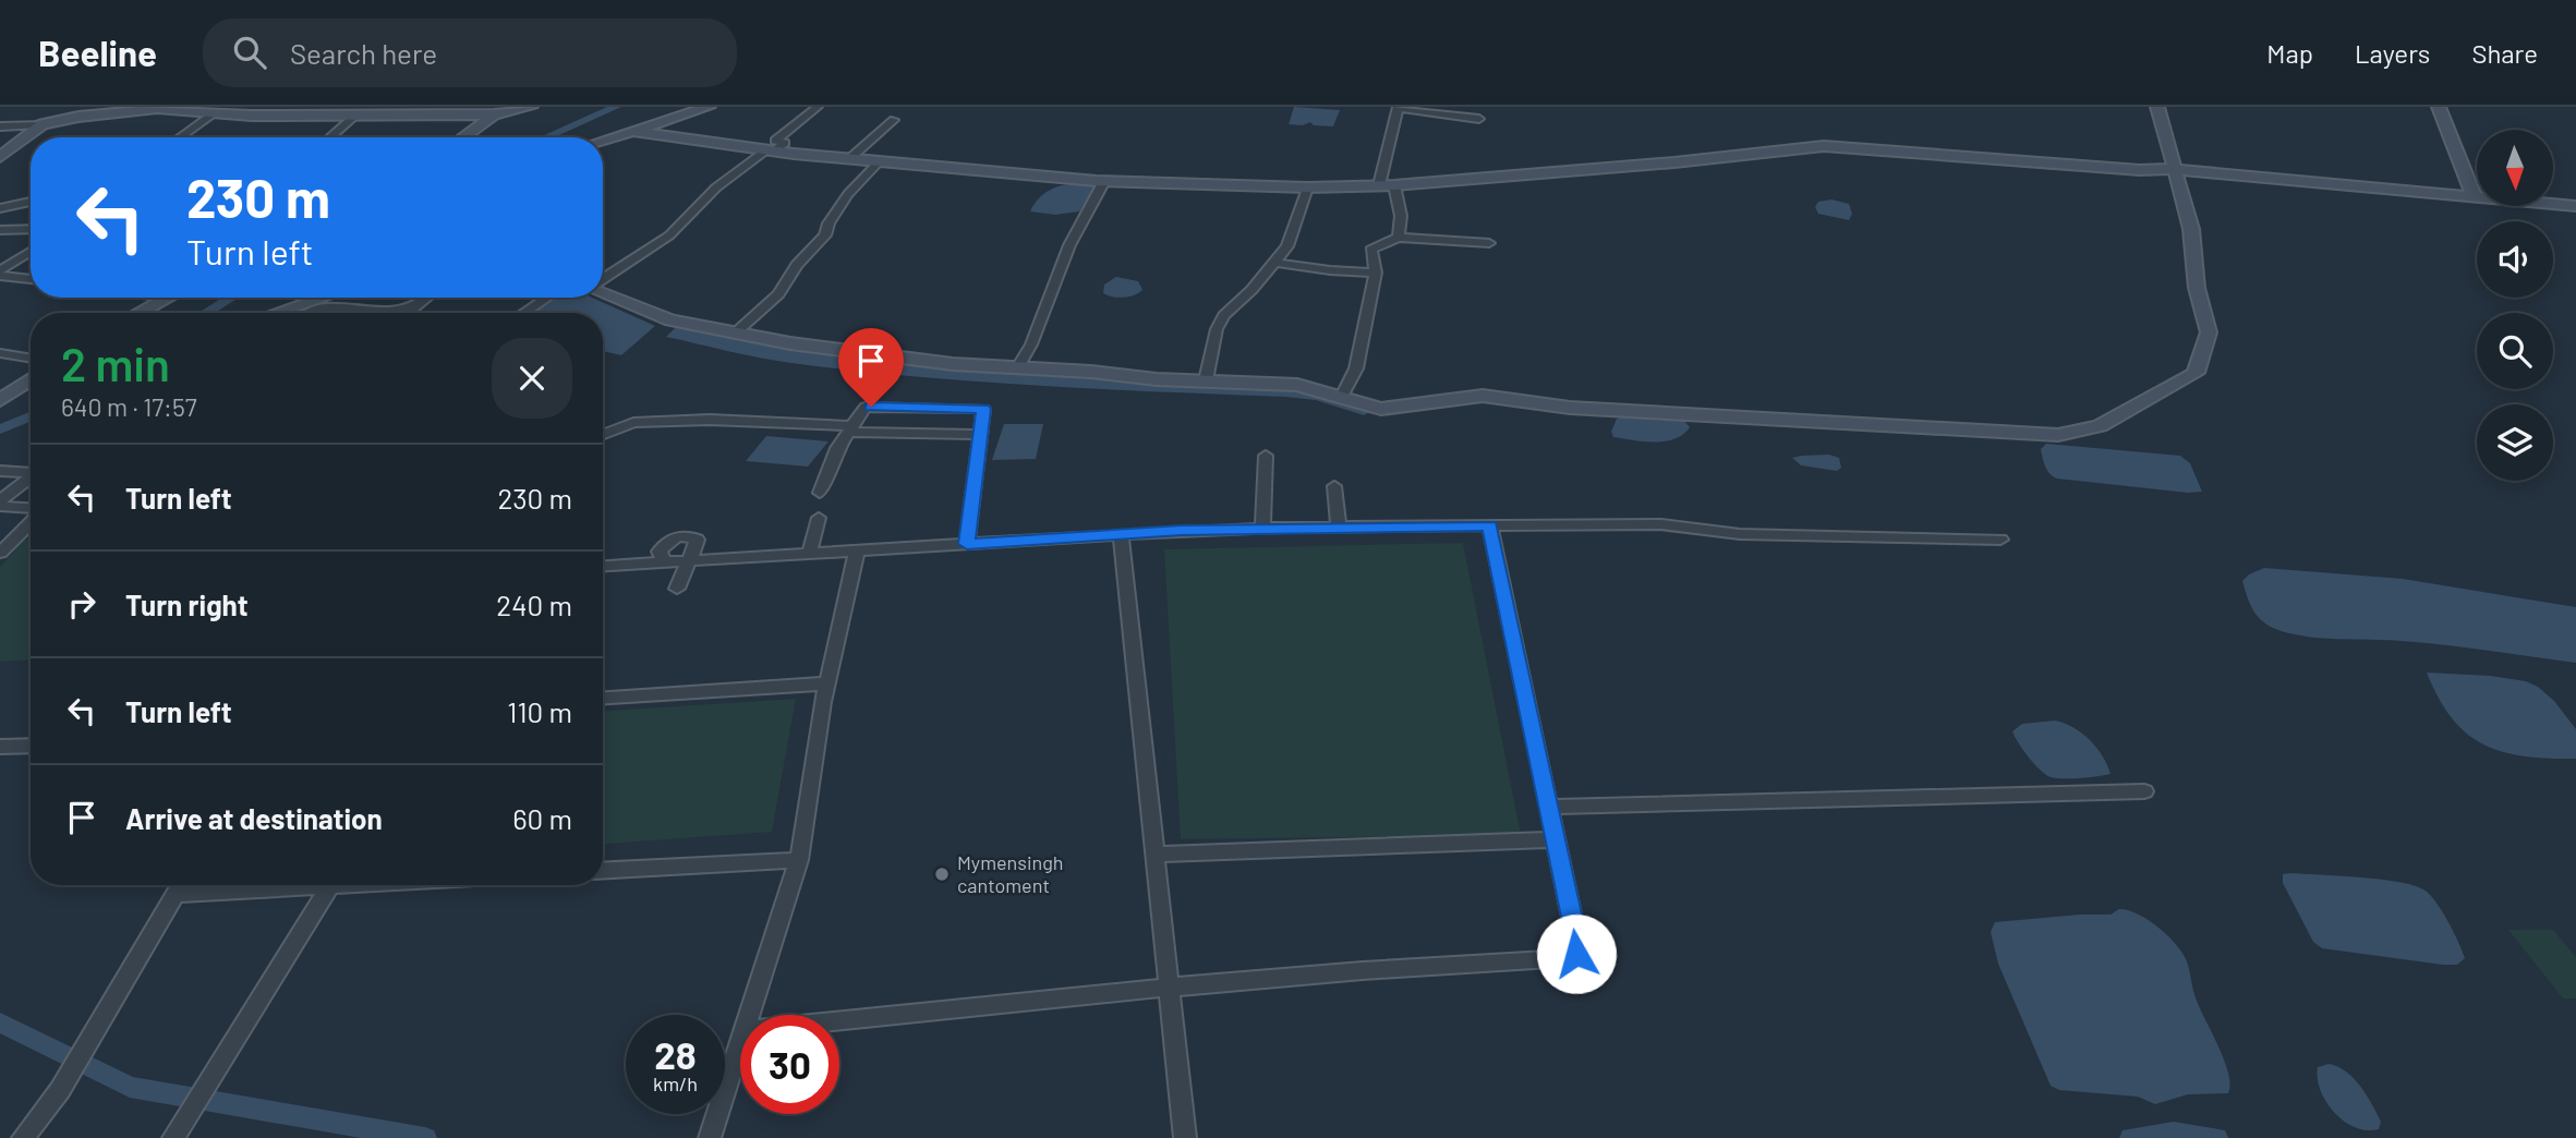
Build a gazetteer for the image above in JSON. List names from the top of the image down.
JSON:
{
  "places": ["Mymensingh cantoment"],
  "north": "bottom",
  "page": {
    "header": "Beeline",
    "search": "Search here",
    "nav": ["Map", "Layers", "Share"],
    "turn": ["230 m", "Turn left"],
    "heading": ["2 min", "640 m · 17:57"],
    "list": [
      {
        "name": "Turn left",
        "value": "230 m"
      },
      {
        "name": "Turn right",
        "value": "240 m"
      },
      {
        "name": "Turn left",
        "value": "110 m"
      },
      {
        "name": "Arrive at destination",
        "value": "60 m"
      }
    ],
    "speed": "28 km/h",
    "limit": "30"
  }
}
